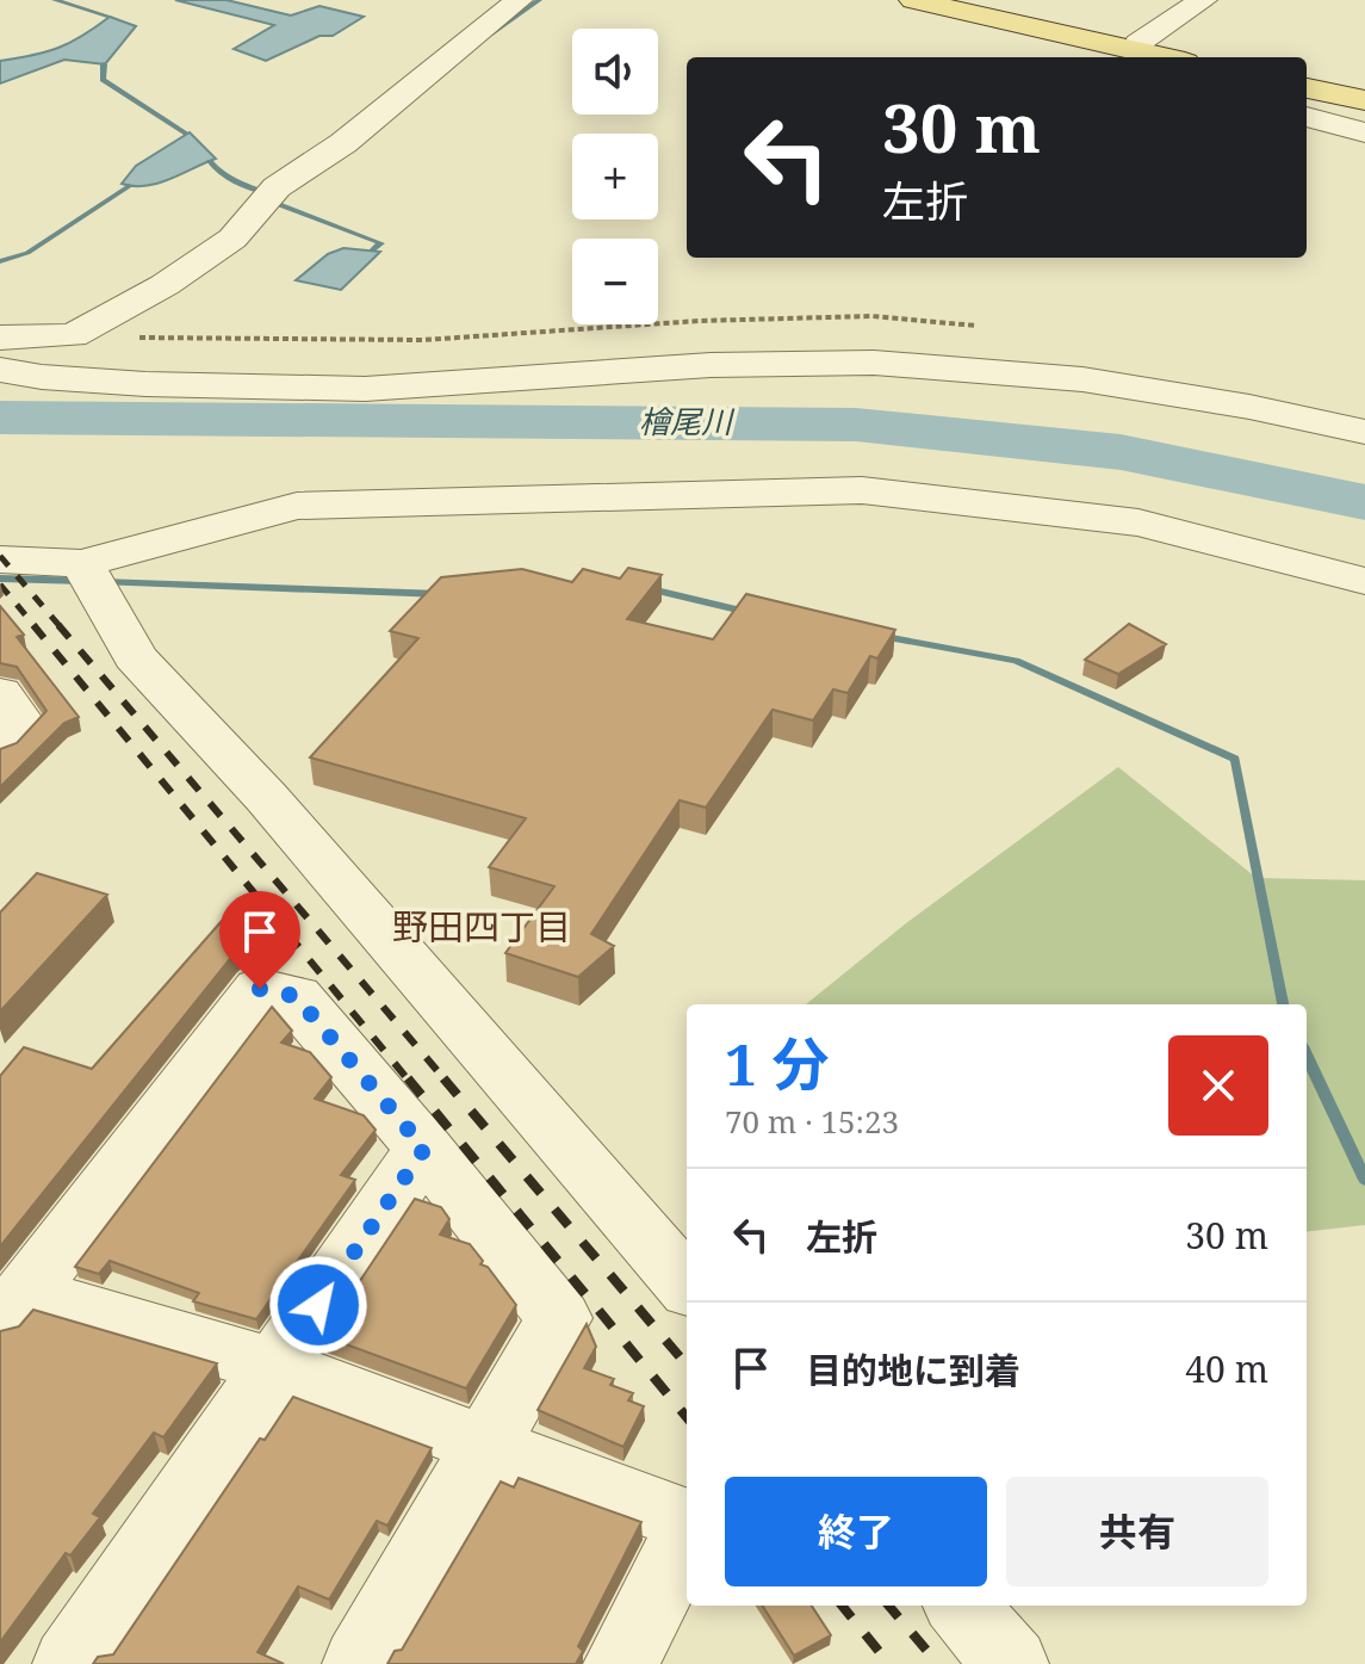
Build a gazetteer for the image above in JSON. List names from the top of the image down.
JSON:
{
  "districts": ["野田四丁目"],
  "water": ["檜尾川"],
  "page": {
    "map_buttons": ["+", "−"],
    "turn": ["30 m", "左折"],
    "heading": ["1 分", "70 m · 15:23"],
    "list": [
      {
        "name": "左折",
        "value": "30 m"
      },
      {
        "name": "目的地に到着",
        "value": "40 m"
      }
    ],
    "buttons": ["終了", "共有"]
  }
}
